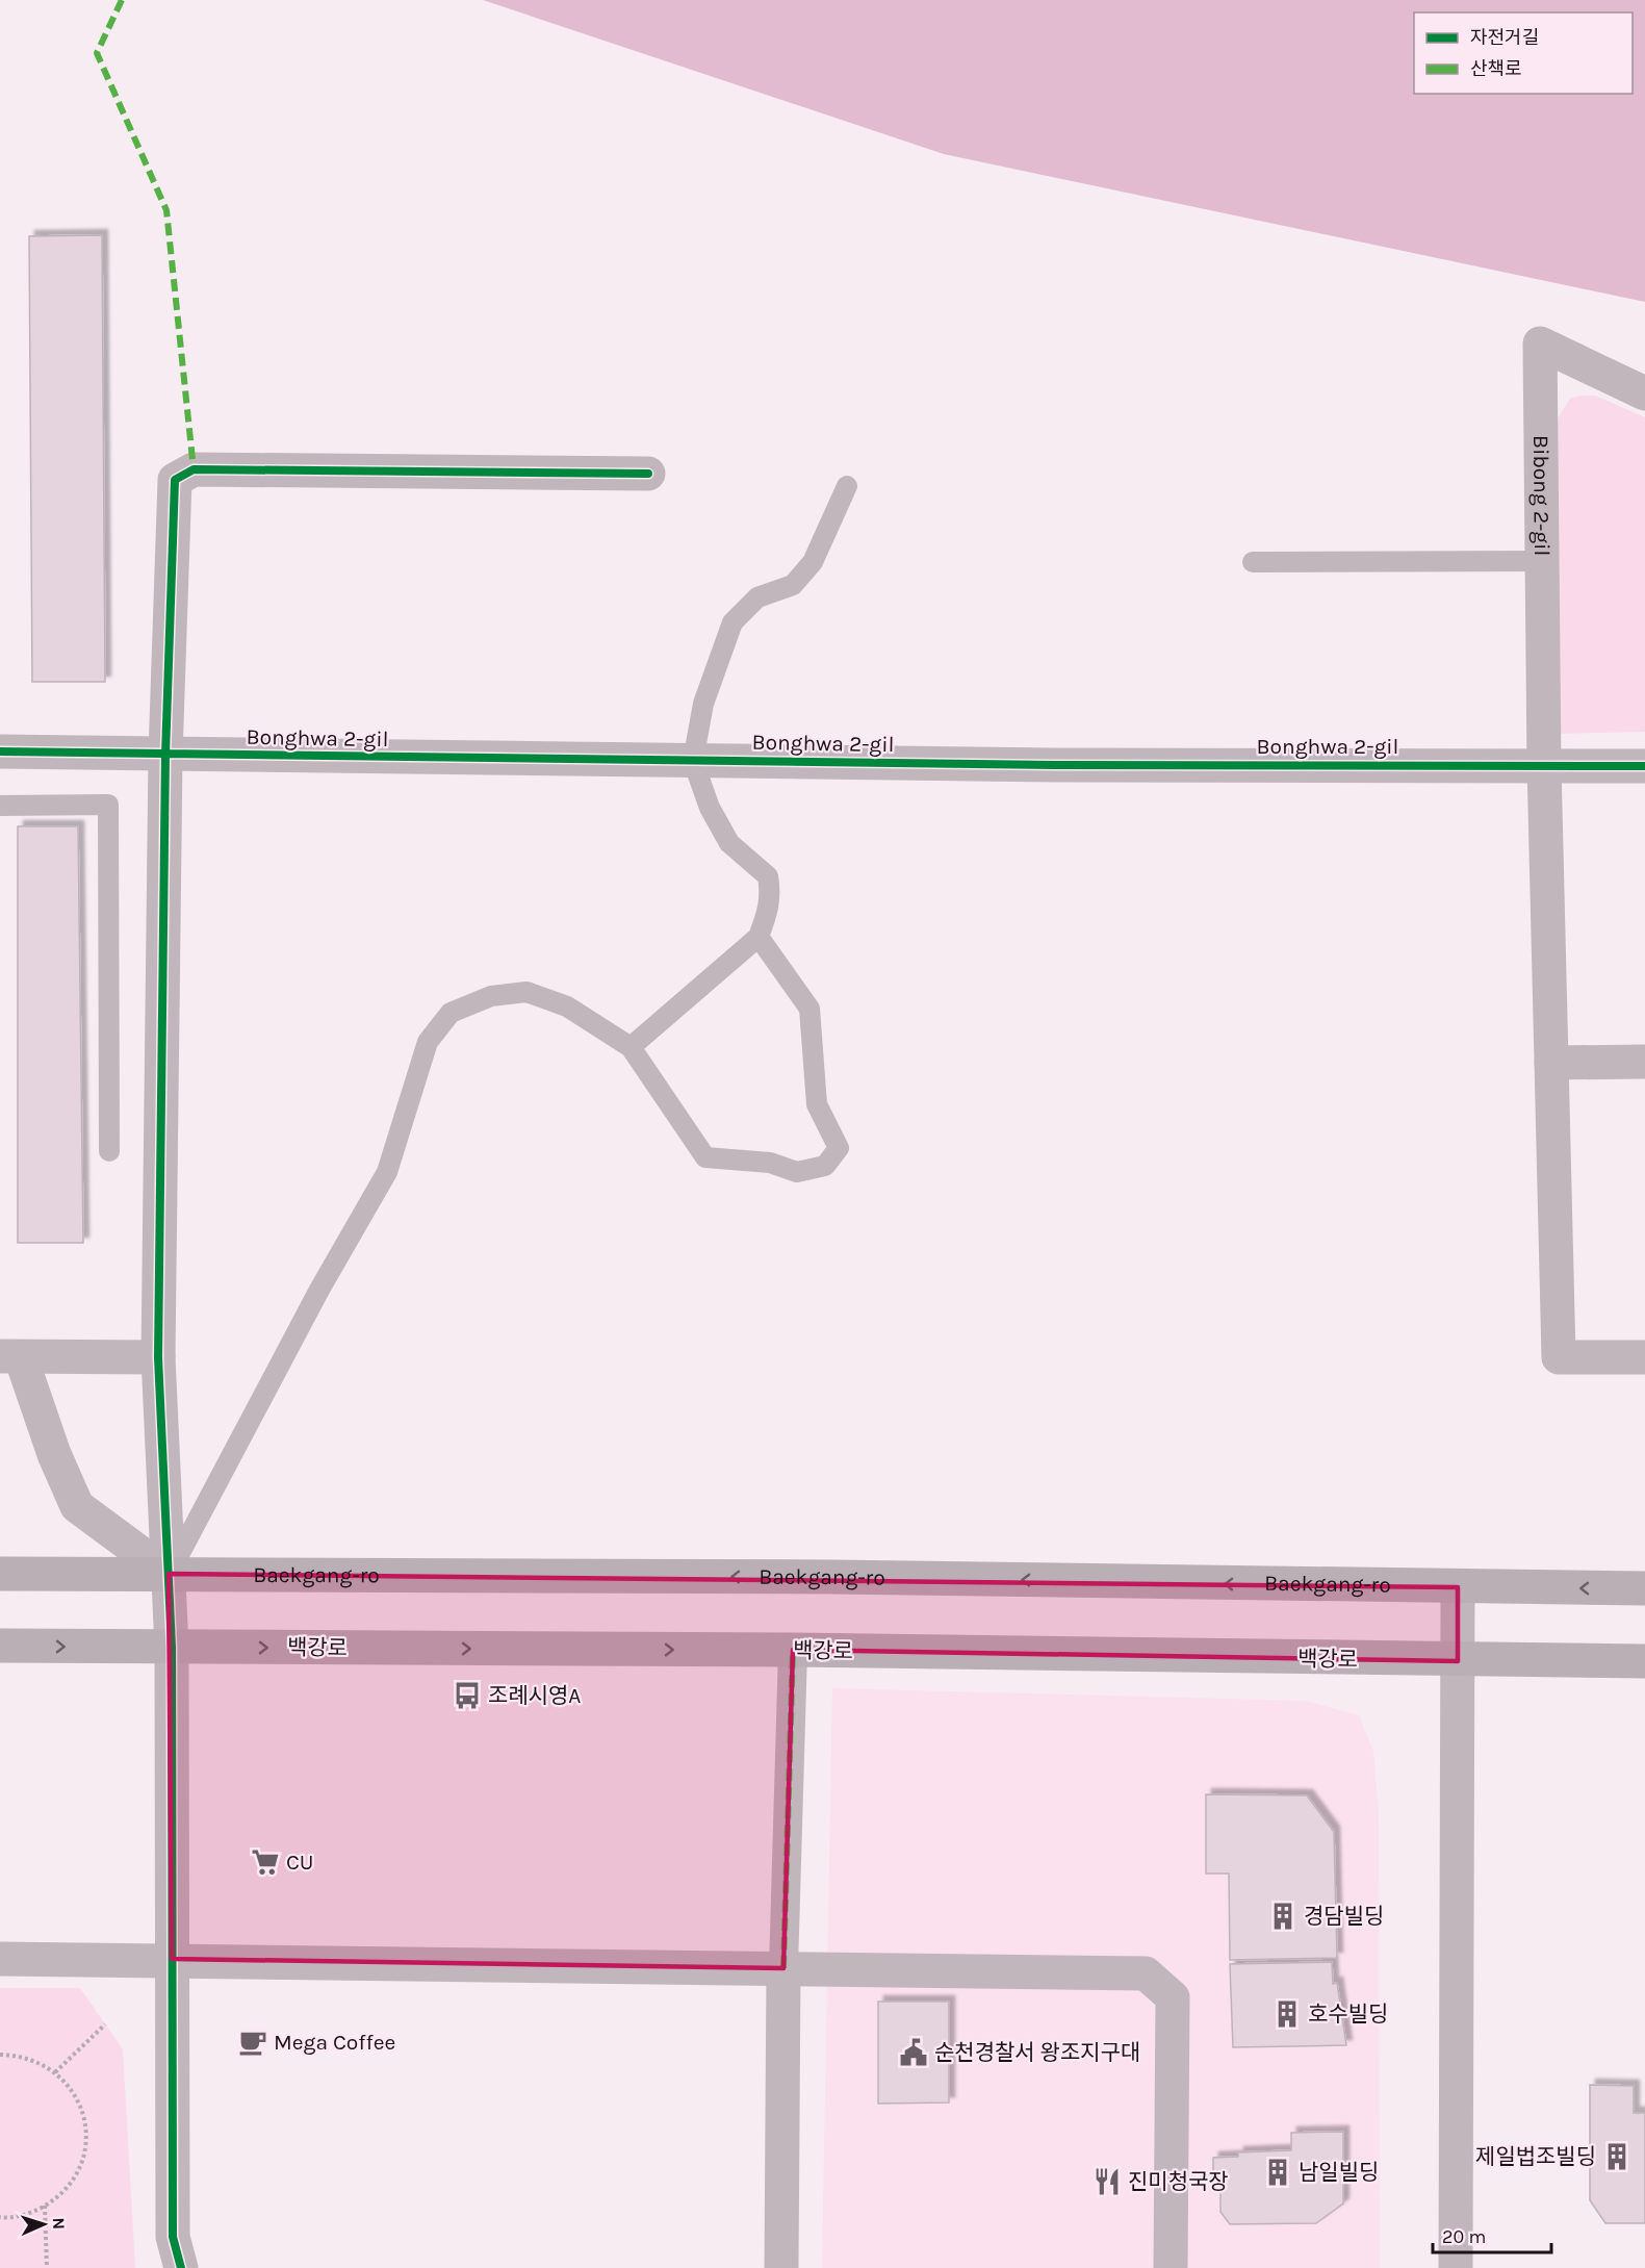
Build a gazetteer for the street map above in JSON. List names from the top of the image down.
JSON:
{
  "streets": {
    "main road": ["Baekgang-ro", "백강로"],
    "street": ["Bibong 2-gil", "Bonghwa 2-gil"]
  },
  "crossings": [
    ["Bibong 2-gil", "Bonghwa 2-gil"]
  ],
  "one_way": ["Baekgang-ro", "백강로"],
  "places": {
    "bus stop": ["조례시영A"],
    "supermarket": ["CU"],
    "building": [
      "경담빌딩",
      "호수빌딩",
      "제일법조빌딩",
      "남일빌딩"
    ],
    "cafe": ["Mega Coffee"],
    "public building": ["순천경찰서 왕조지구대"],
    "restaurant": ["진미청국장"]
  },
  "legend": ["자전거길", "산책로"],
  "scale_bar": "20 m",
  "north": "right"
}
